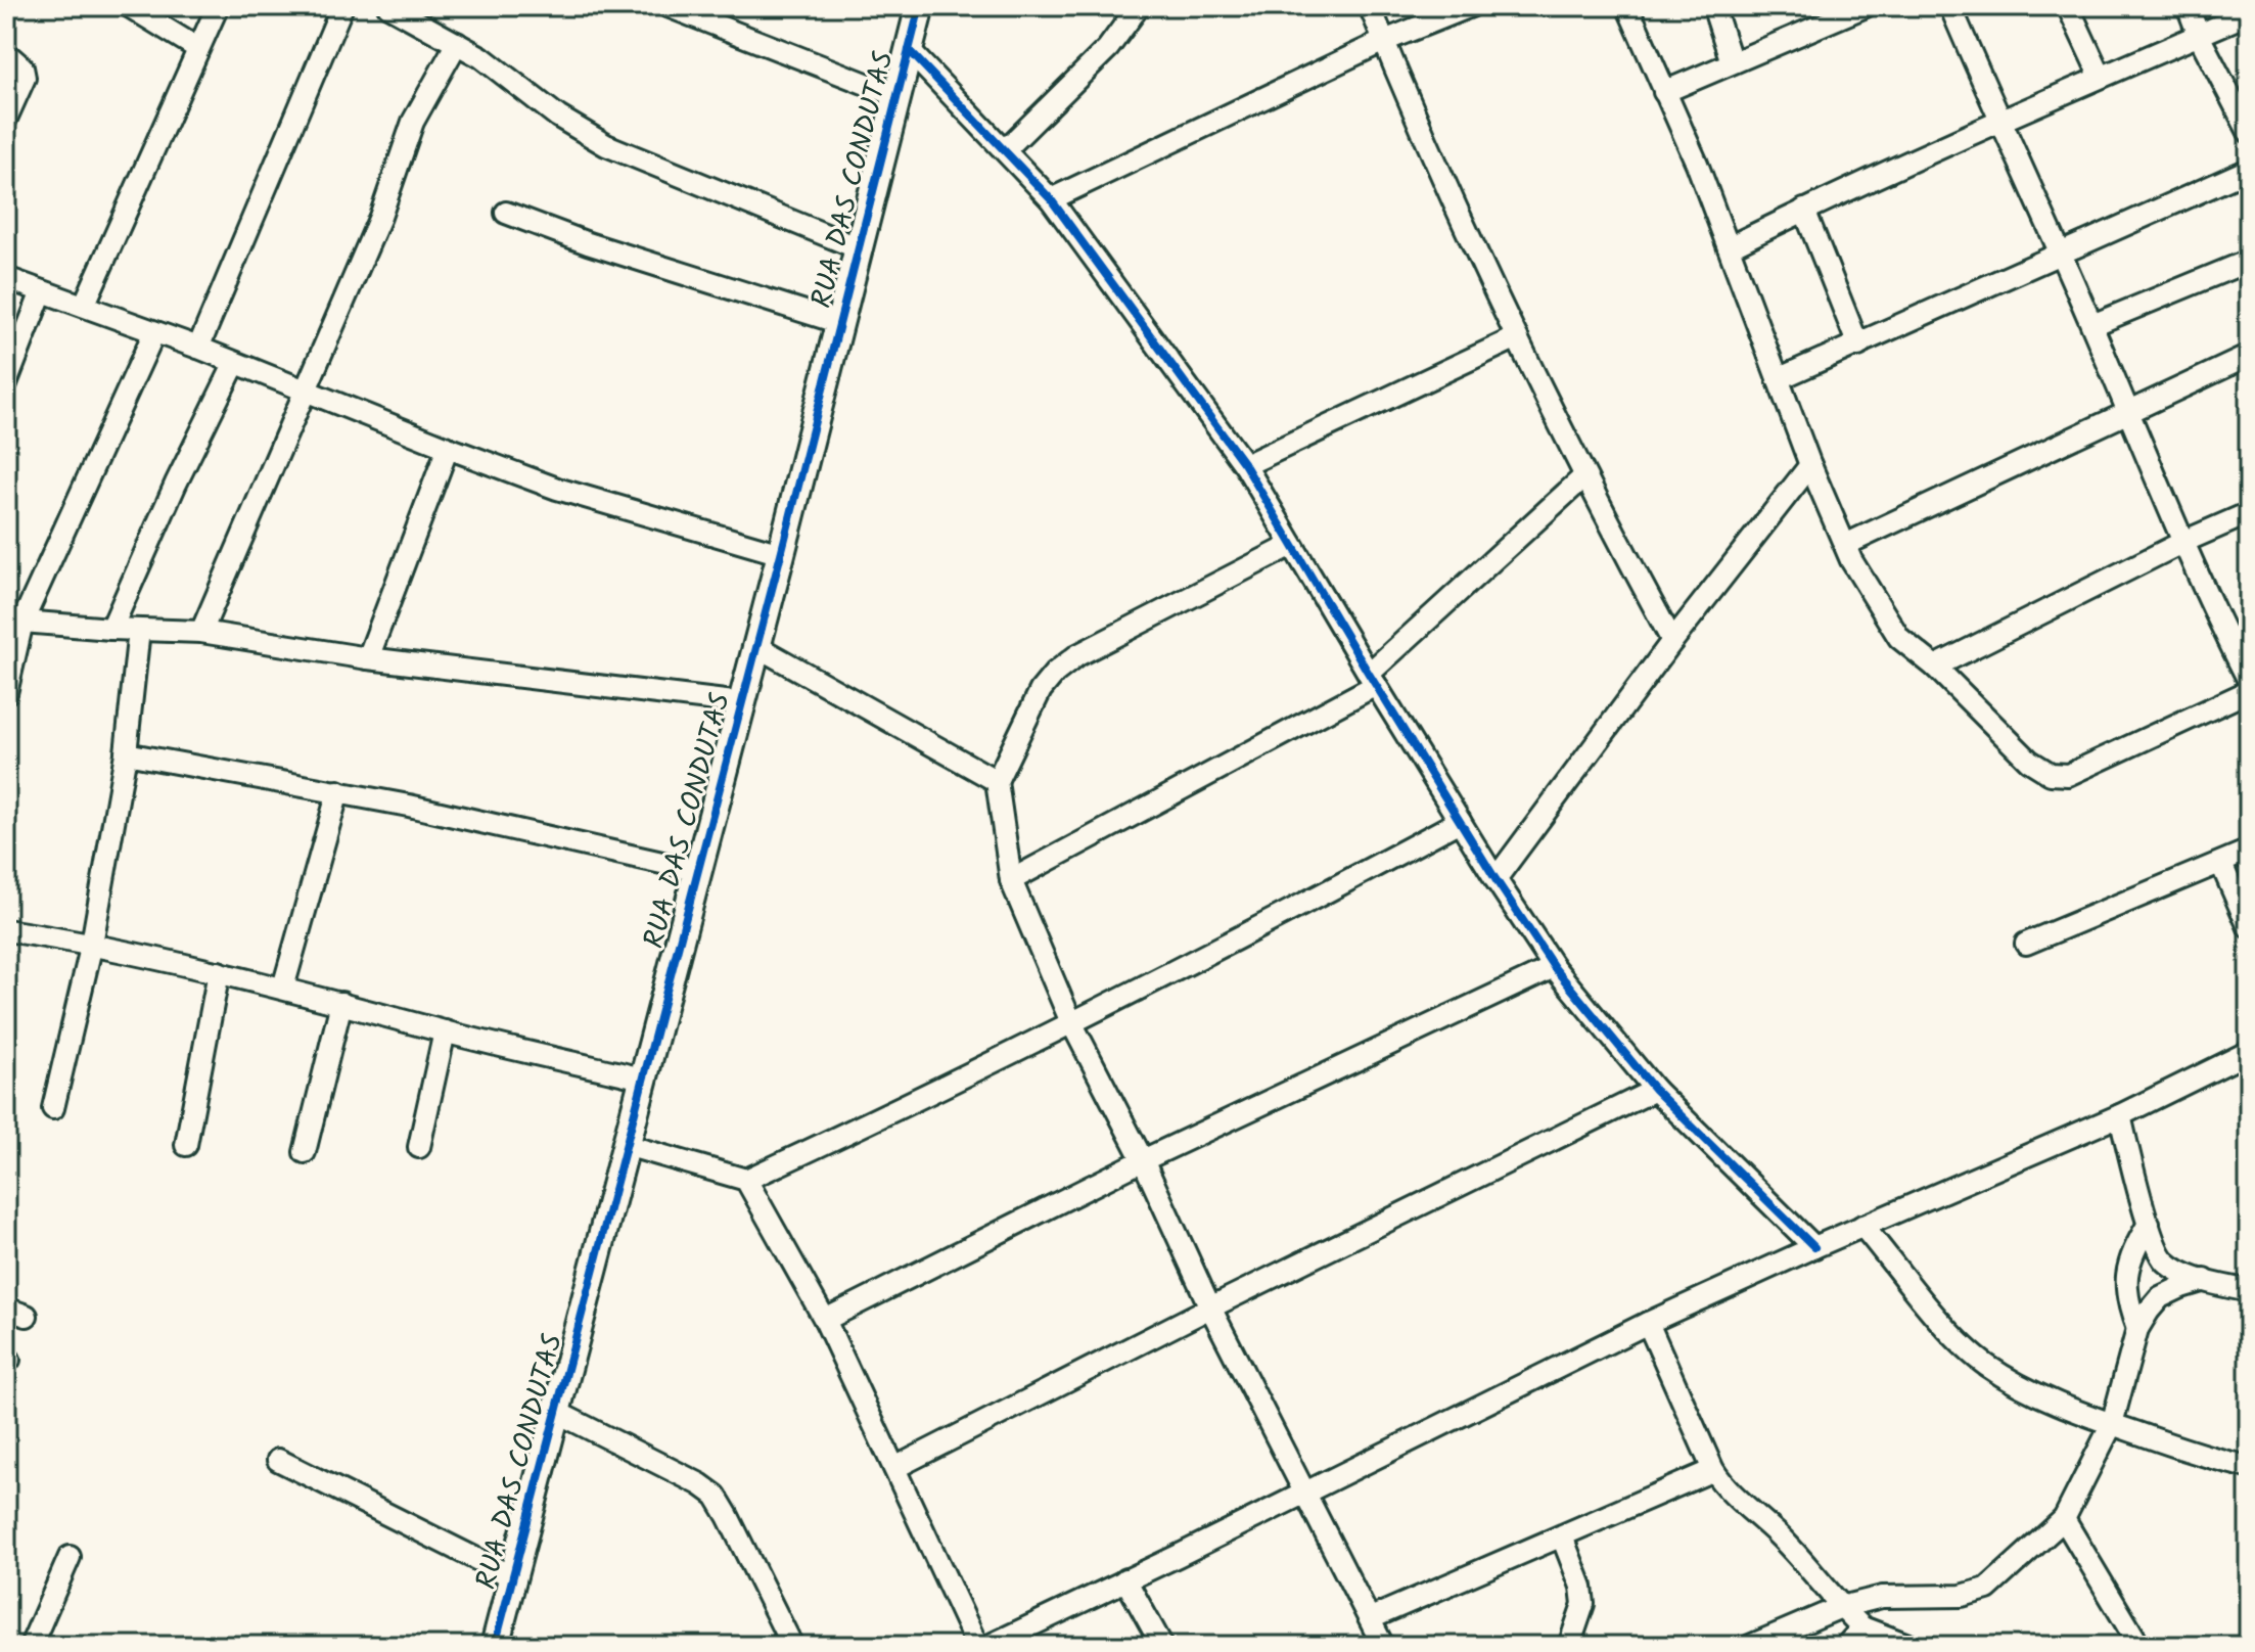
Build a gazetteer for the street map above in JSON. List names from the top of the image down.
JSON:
{
  "streets": {
    "street": ["RUA DAS CONDUTAS"]
  }
}
